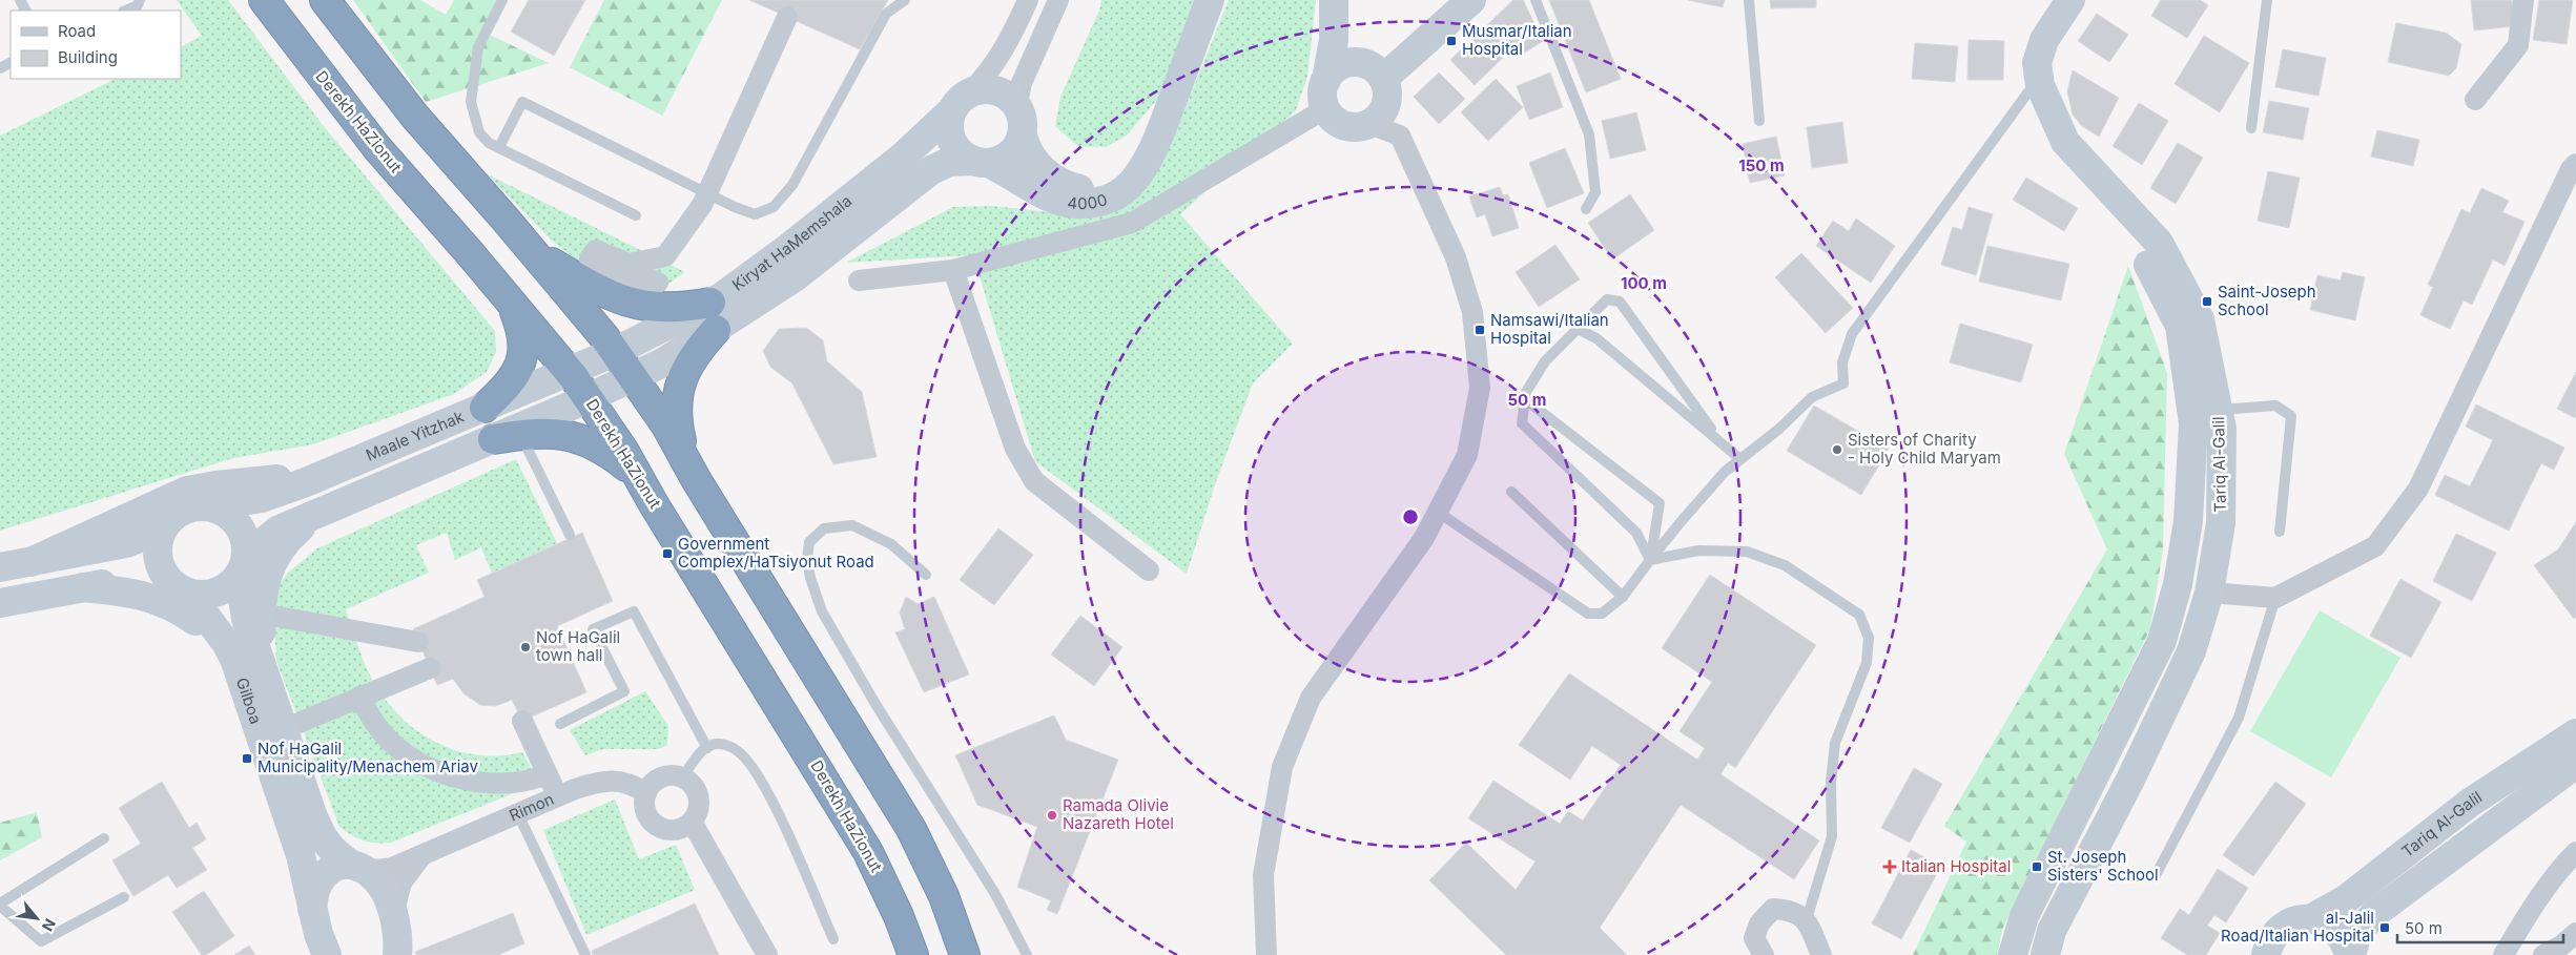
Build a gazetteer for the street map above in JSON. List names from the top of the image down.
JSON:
{
  "streets": {
    "highway": ["Derekh HaZionut"],
    "street": [
      "4000",
      "Kiryat HaMemshala",
      "Maale Yitzhak",
      "Tariq Al-Galil",
      "Gilboa",
      "Rimon"
    ]
  },
  "crossings": [
    ["Derekh HaZionut", "Maale Yitzhak"],
    ["4000", "Kiryat HaMemshala"],
    ["Kiryat HaMemshala", "Maale Yitzhak"],
    ["Maale Yitzhak", "Gilboa"],
    ["Gilboa", "Rimon"]
  ],
  "places": {
    "transit": [
      "Musmar/Italian Hospital",
      "Saint-Joseph School",
      "Namsawi/Italian Hospital",
      "Government Complex/HaTsiyonut Road",
      "Nof HaGalil Municipality/Menachem Ariav",
      "St. Joseph Sisters' School",
      "al-Jalil Road/Italian Hospital"
    ],
    "other": ["Sisters of Charity - Holy Child Maryam", "Nof HaGalil town hall", "Ramada Olivie Nazareth Hotel"],
    "health": ["Italian Hospital"]
  },
  "legend": ["Road", "Building"],
  "scale_bar": "50 m",
  "north": "bottom right",
  "rings": ["150 m", "100 m", "50 m"]
}
